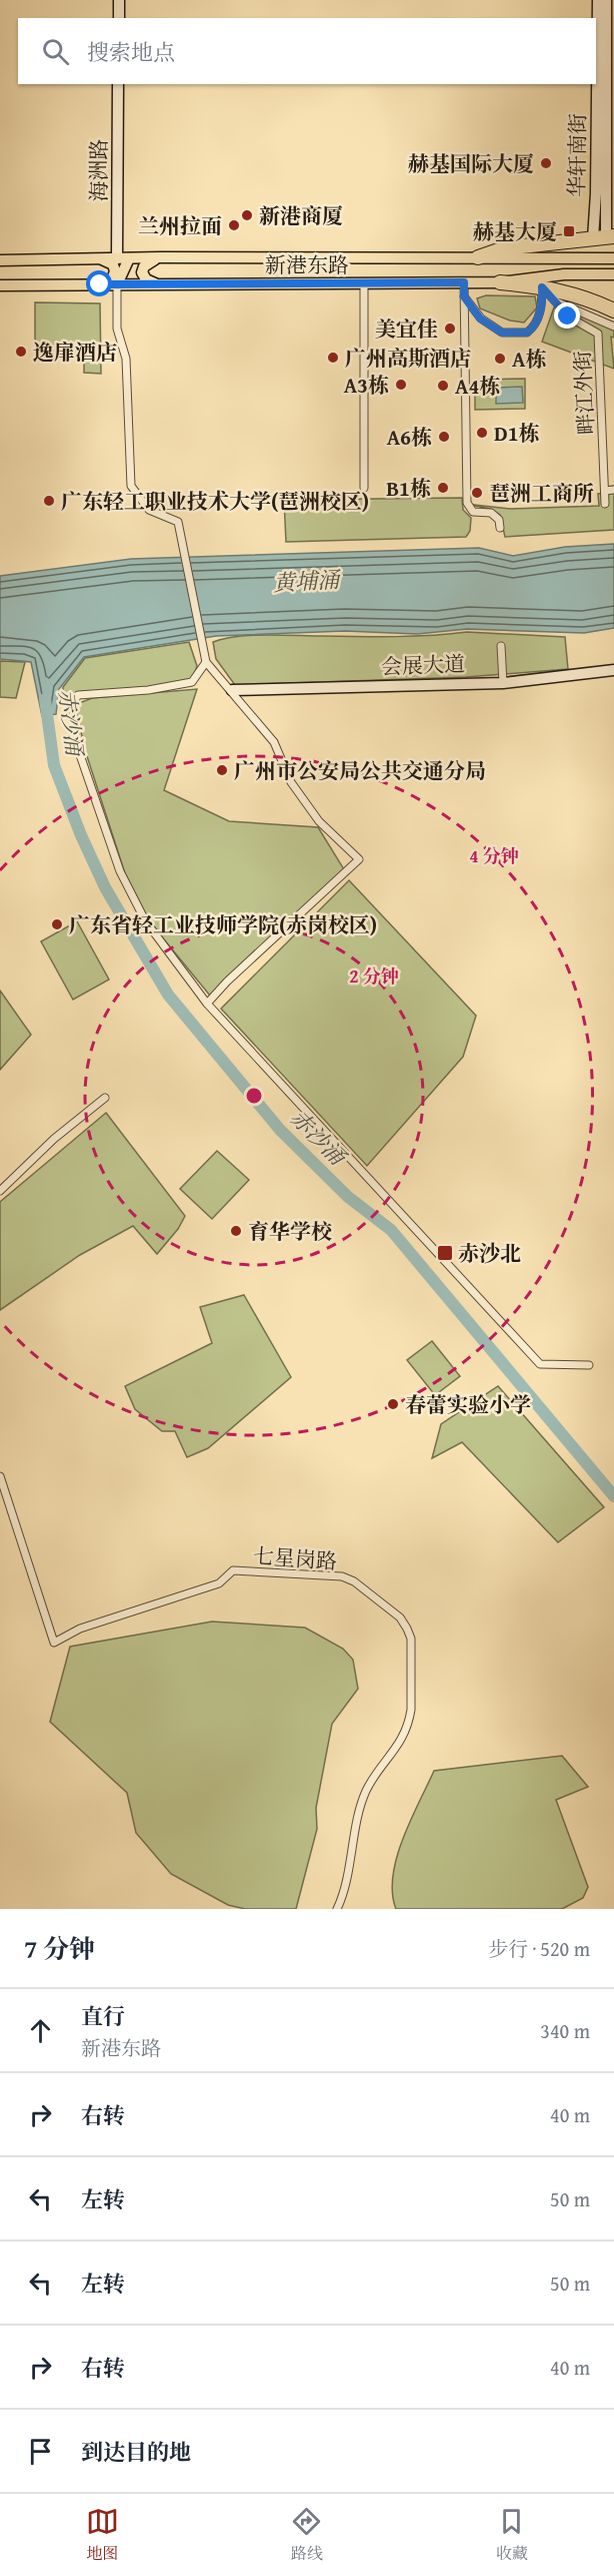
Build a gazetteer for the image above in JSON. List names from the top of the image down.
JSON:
{
  "streets": {
    "main road": ["新港东路"],
    "street": [
      "华轩南街",
      "海洲路",
      "畔江外街",
      "会展大道",
      "七星岗路"
    ]
  },
  "crossings": [
    ["海洲路", "新港东路"]
  ],
  "water": ["黄埔涌", "赤沙涌"],
  "places": {
    "other": [
      "赫基国际大厦",
      "新港商厦",
      "兰州拉面",
      "美宜佳",
      "逸扉酒店",
      "广州高斯酒店",
      "A栋",
      "A3栋",
      "A4栋",
      "D1栋",
      "A6栋",
      "B1栋",
      "琶洲工商所",
      "广东轻工职业技术大学(琶洲校区)",
      "广州市公安局公共交通分局",
      "广东省轻工业技师学院(赤岗校区)",
      "育华学校",
      "春蕾实验小学"
    ],
    "transit": ["赫基大厦", "赤沙北"]
  },
  "page": {
    "search": "搜索地点",
    "heading": ["7 分钟", "步行 · 520 m"],
    "list": [
      ["直行", "新港东路", "340 m"],
      ["右转", "40 m"],
      ["左转", "50 m"],
      ["左转", "50 m"],
      ["右转", "40 m"],
      "到达目的地"
    ],
    "nav": ["地图", "路线", "收藏"]
  },
  "rings": ["4 分钟", "2 分钟"]
}
